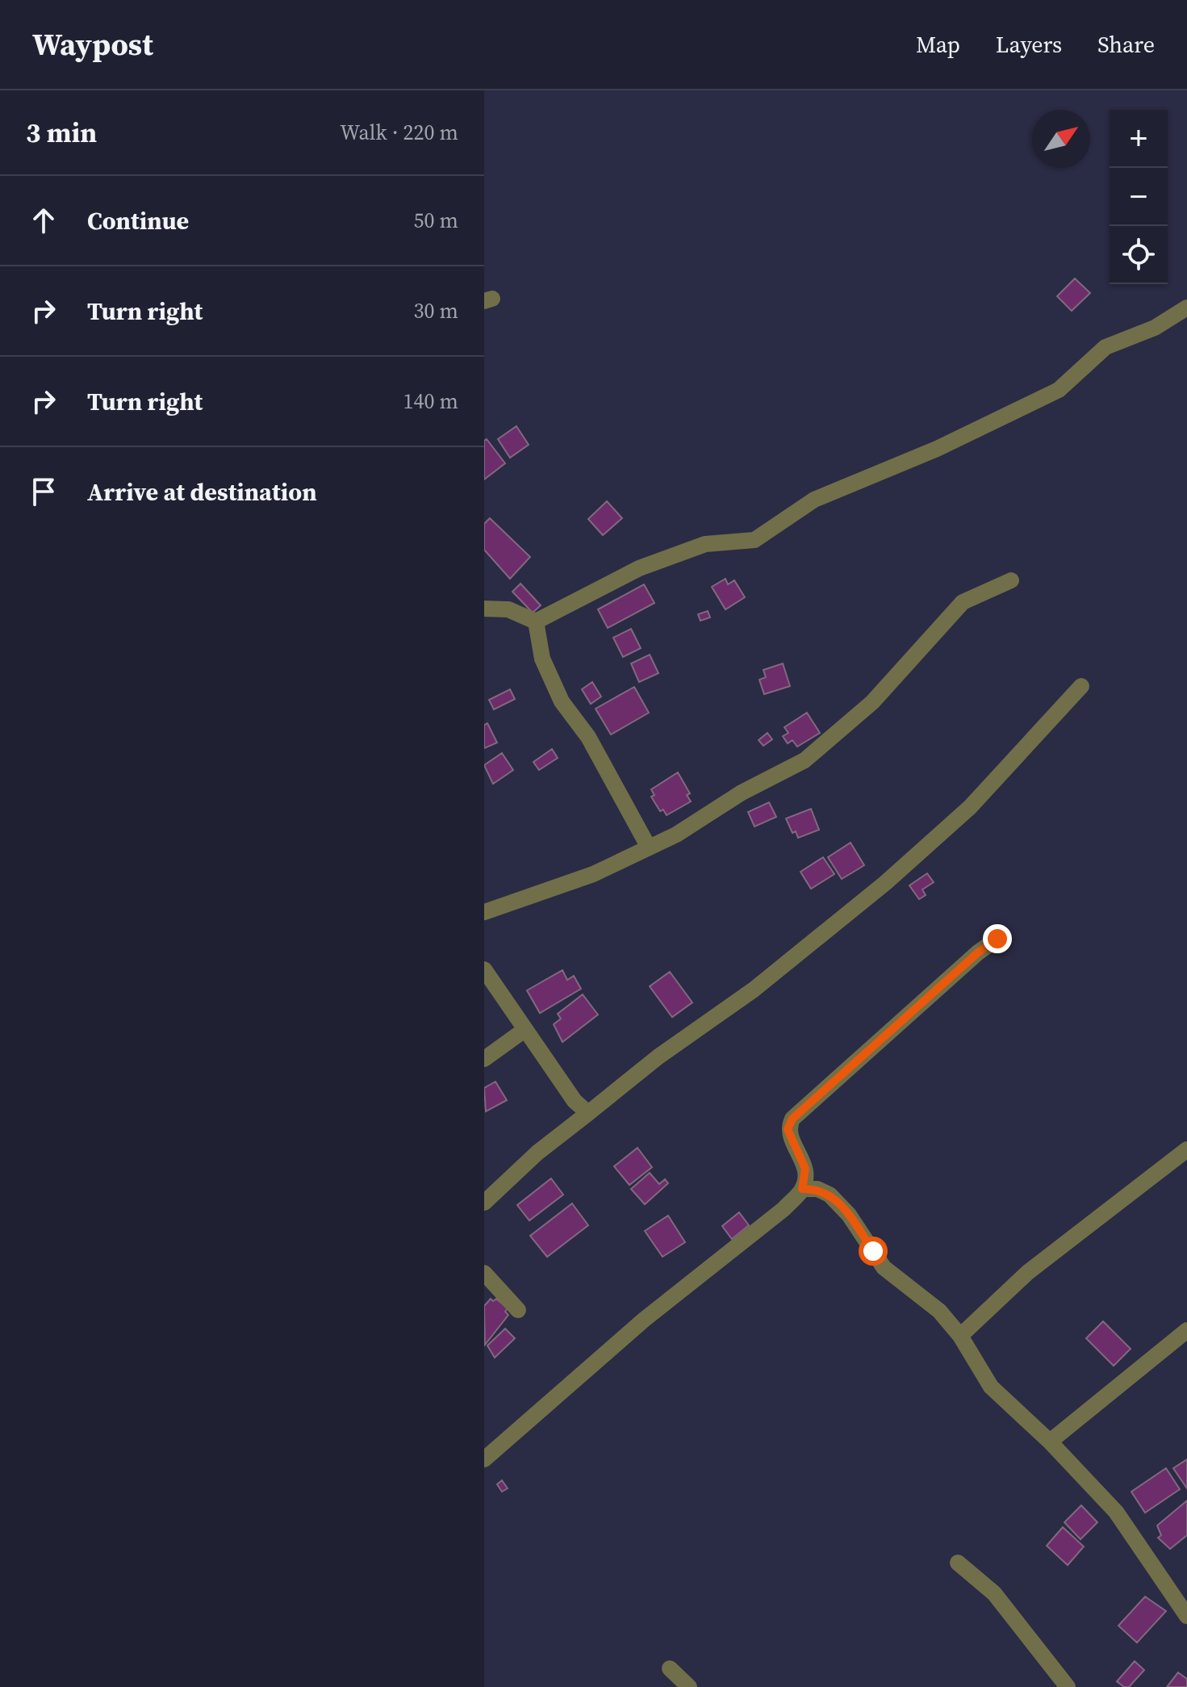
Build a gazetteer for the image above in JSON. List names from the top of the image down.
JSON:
{
  "north": "top right",
  "page": {
    "header": "Waypost",
    "nav": ["Map", "Layers", "Share"],
    "heading": ["3 min", "Walk · 220 m"],
    "map_buttons": ["+", "−"],
    "list": [
      ["Continue", "50 m"],
      ["Turn right", "30 m"],
      ["Turn right", "140 m"],
      "Arrive at destination"
    ]
  }
}
